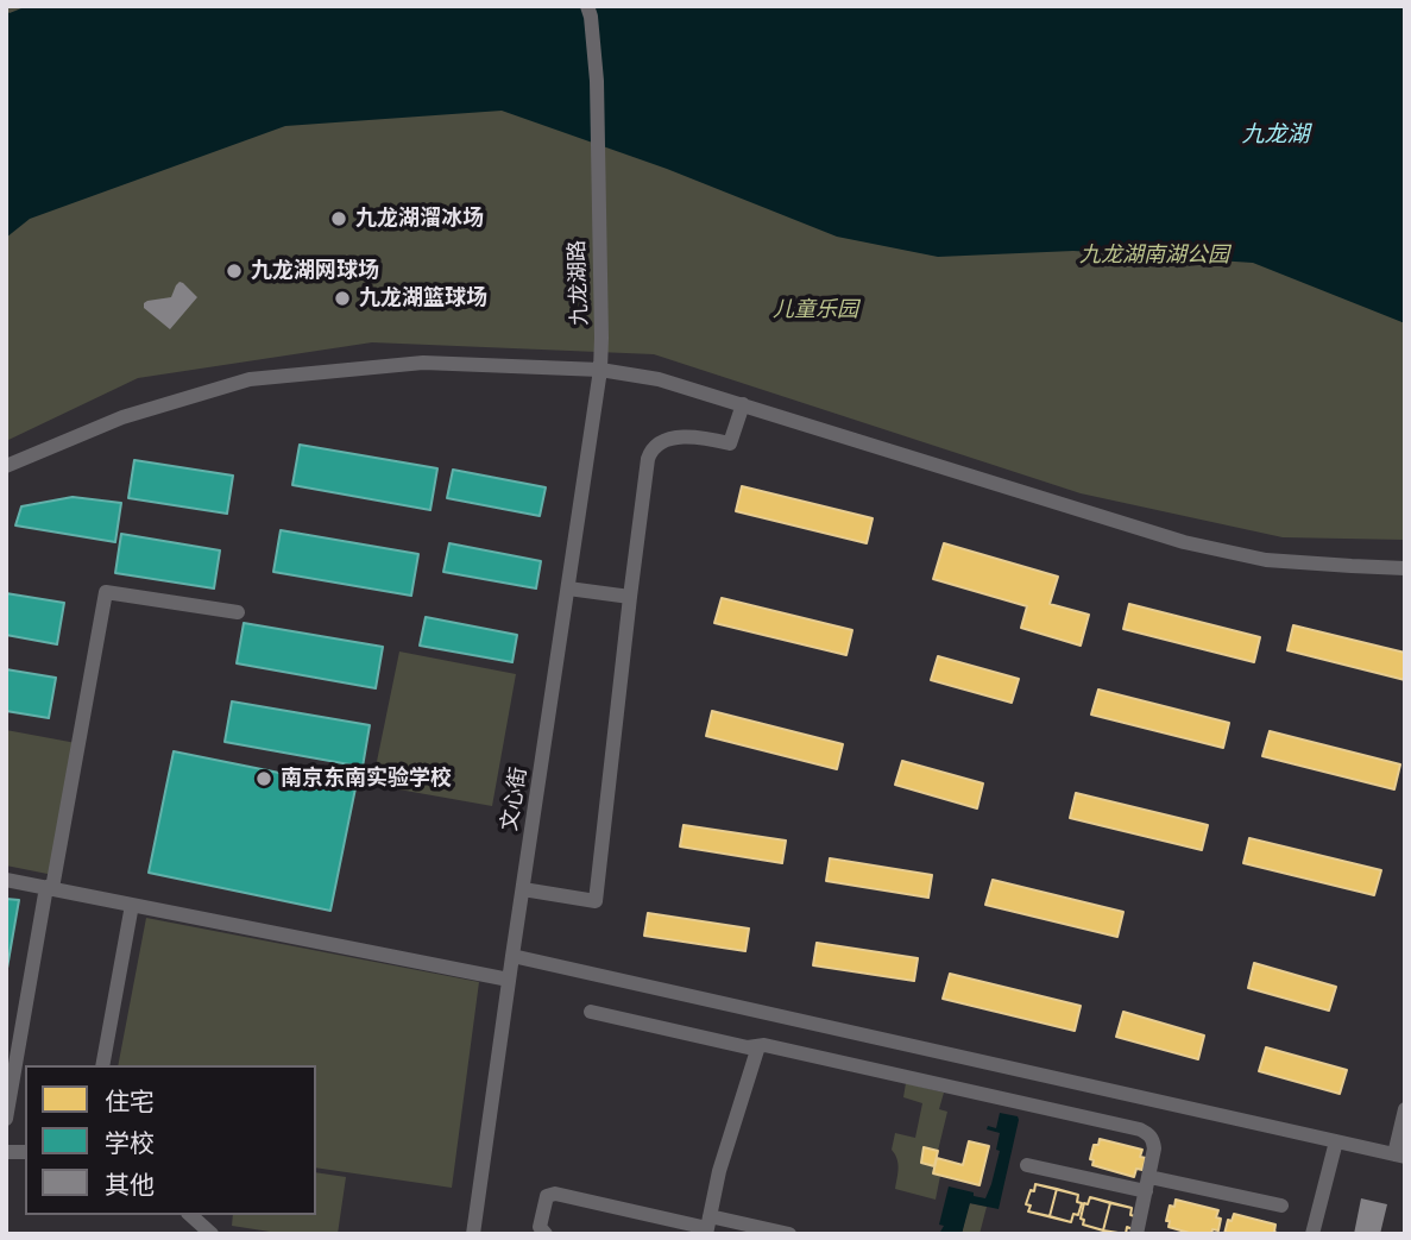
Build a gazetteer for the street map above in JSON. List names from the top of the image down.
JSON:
{
  "streets": {
    "street": ["九龙湖路", "文心街"]
  },
  "crossings": [
    ["九龙湖路", "文心街"]
  ],
  "water": ["九龙湖"],
  "parks": ["九龙湖南湖公园", "儿童乐园"],
  "places": [
    "九龙湖溜冰场",
    "九龙湖网球场",
    "九龙湖篮球场",
    "南京东南实验学校"
  ],
  "legend": ["住宅", "学校", "其他"]
}
